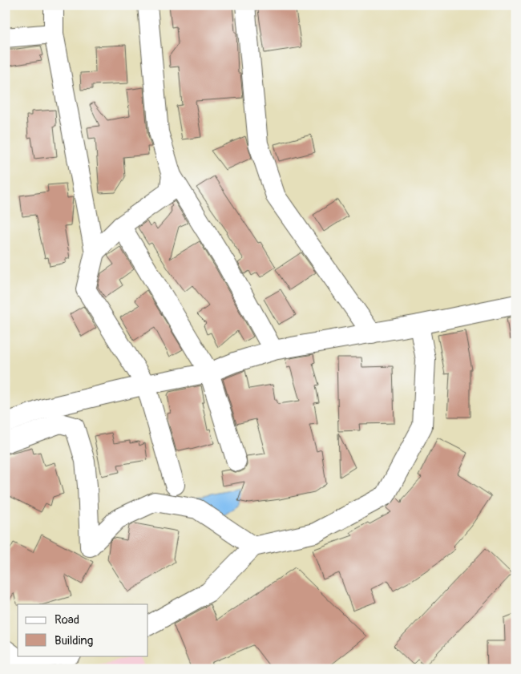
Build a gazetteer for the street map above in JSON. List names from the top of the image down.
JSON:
{
  "legend": ["Road", "Building"]
}
